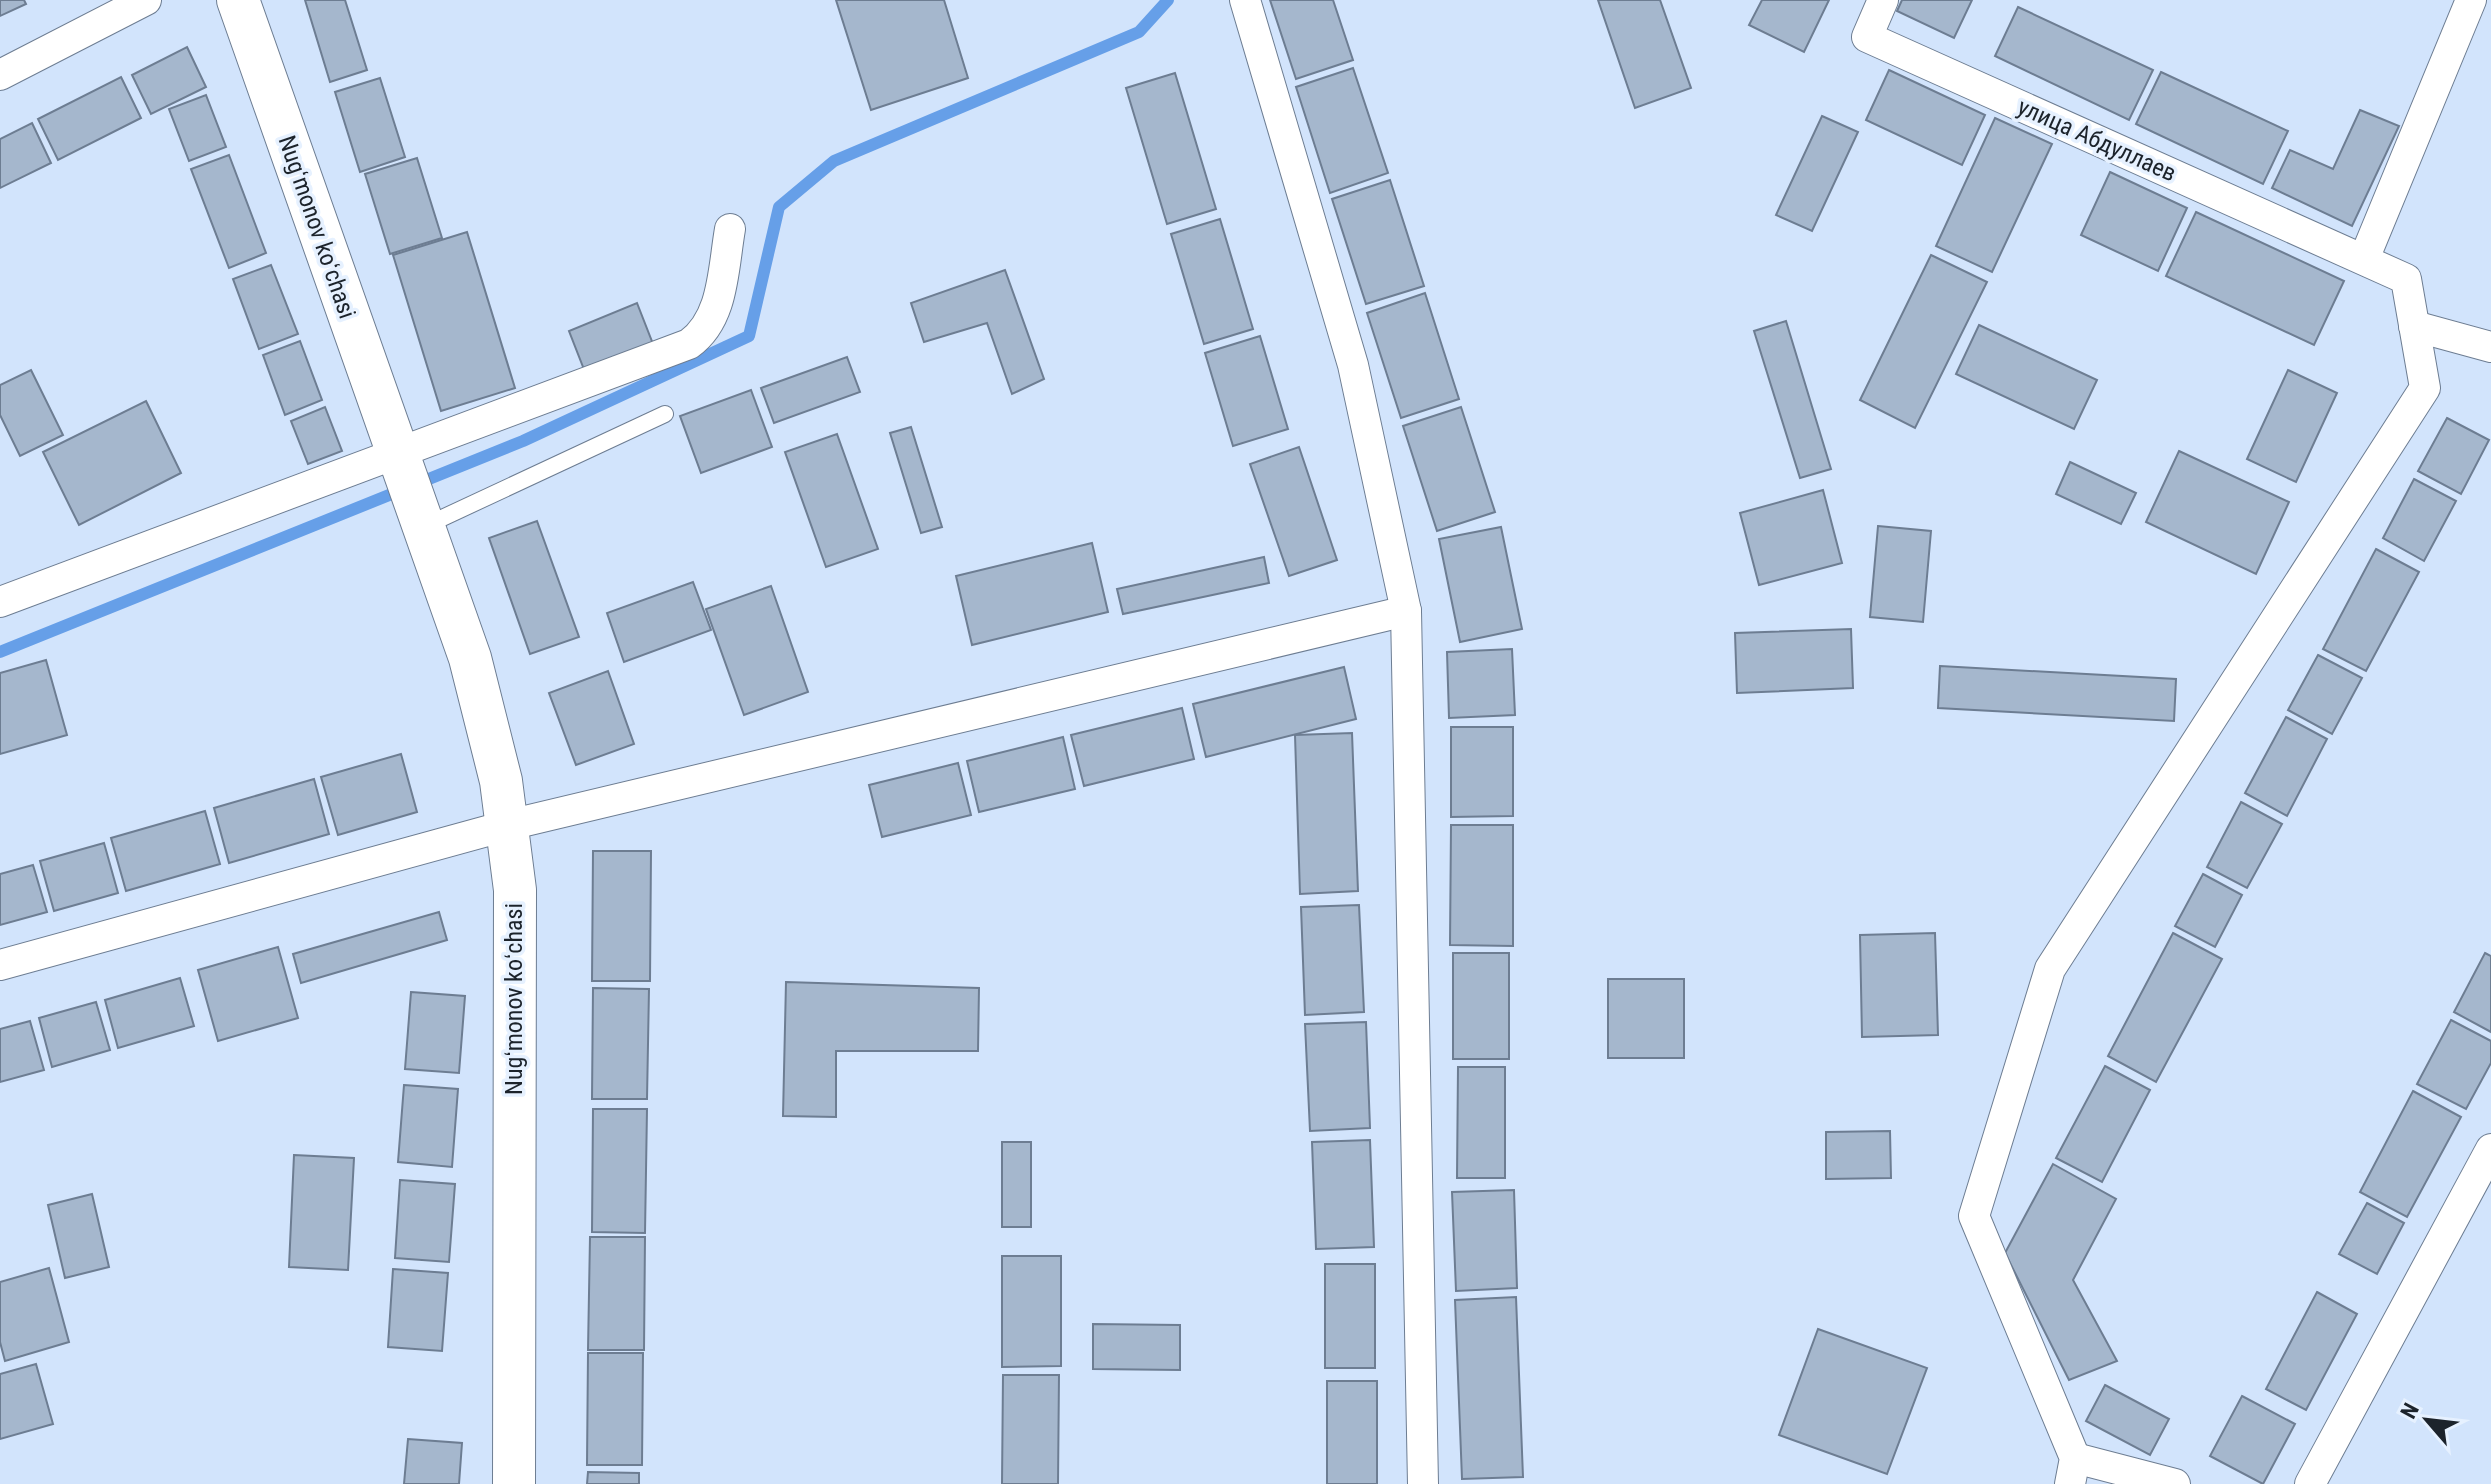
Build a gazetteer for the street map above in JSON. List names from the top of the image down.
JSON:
{
  "streets": {
    "main road": ["Nugʻmonov koʻchasi"],
    "street": ["улица Абдуллаев"]
  },
  "north": "top left"
}
